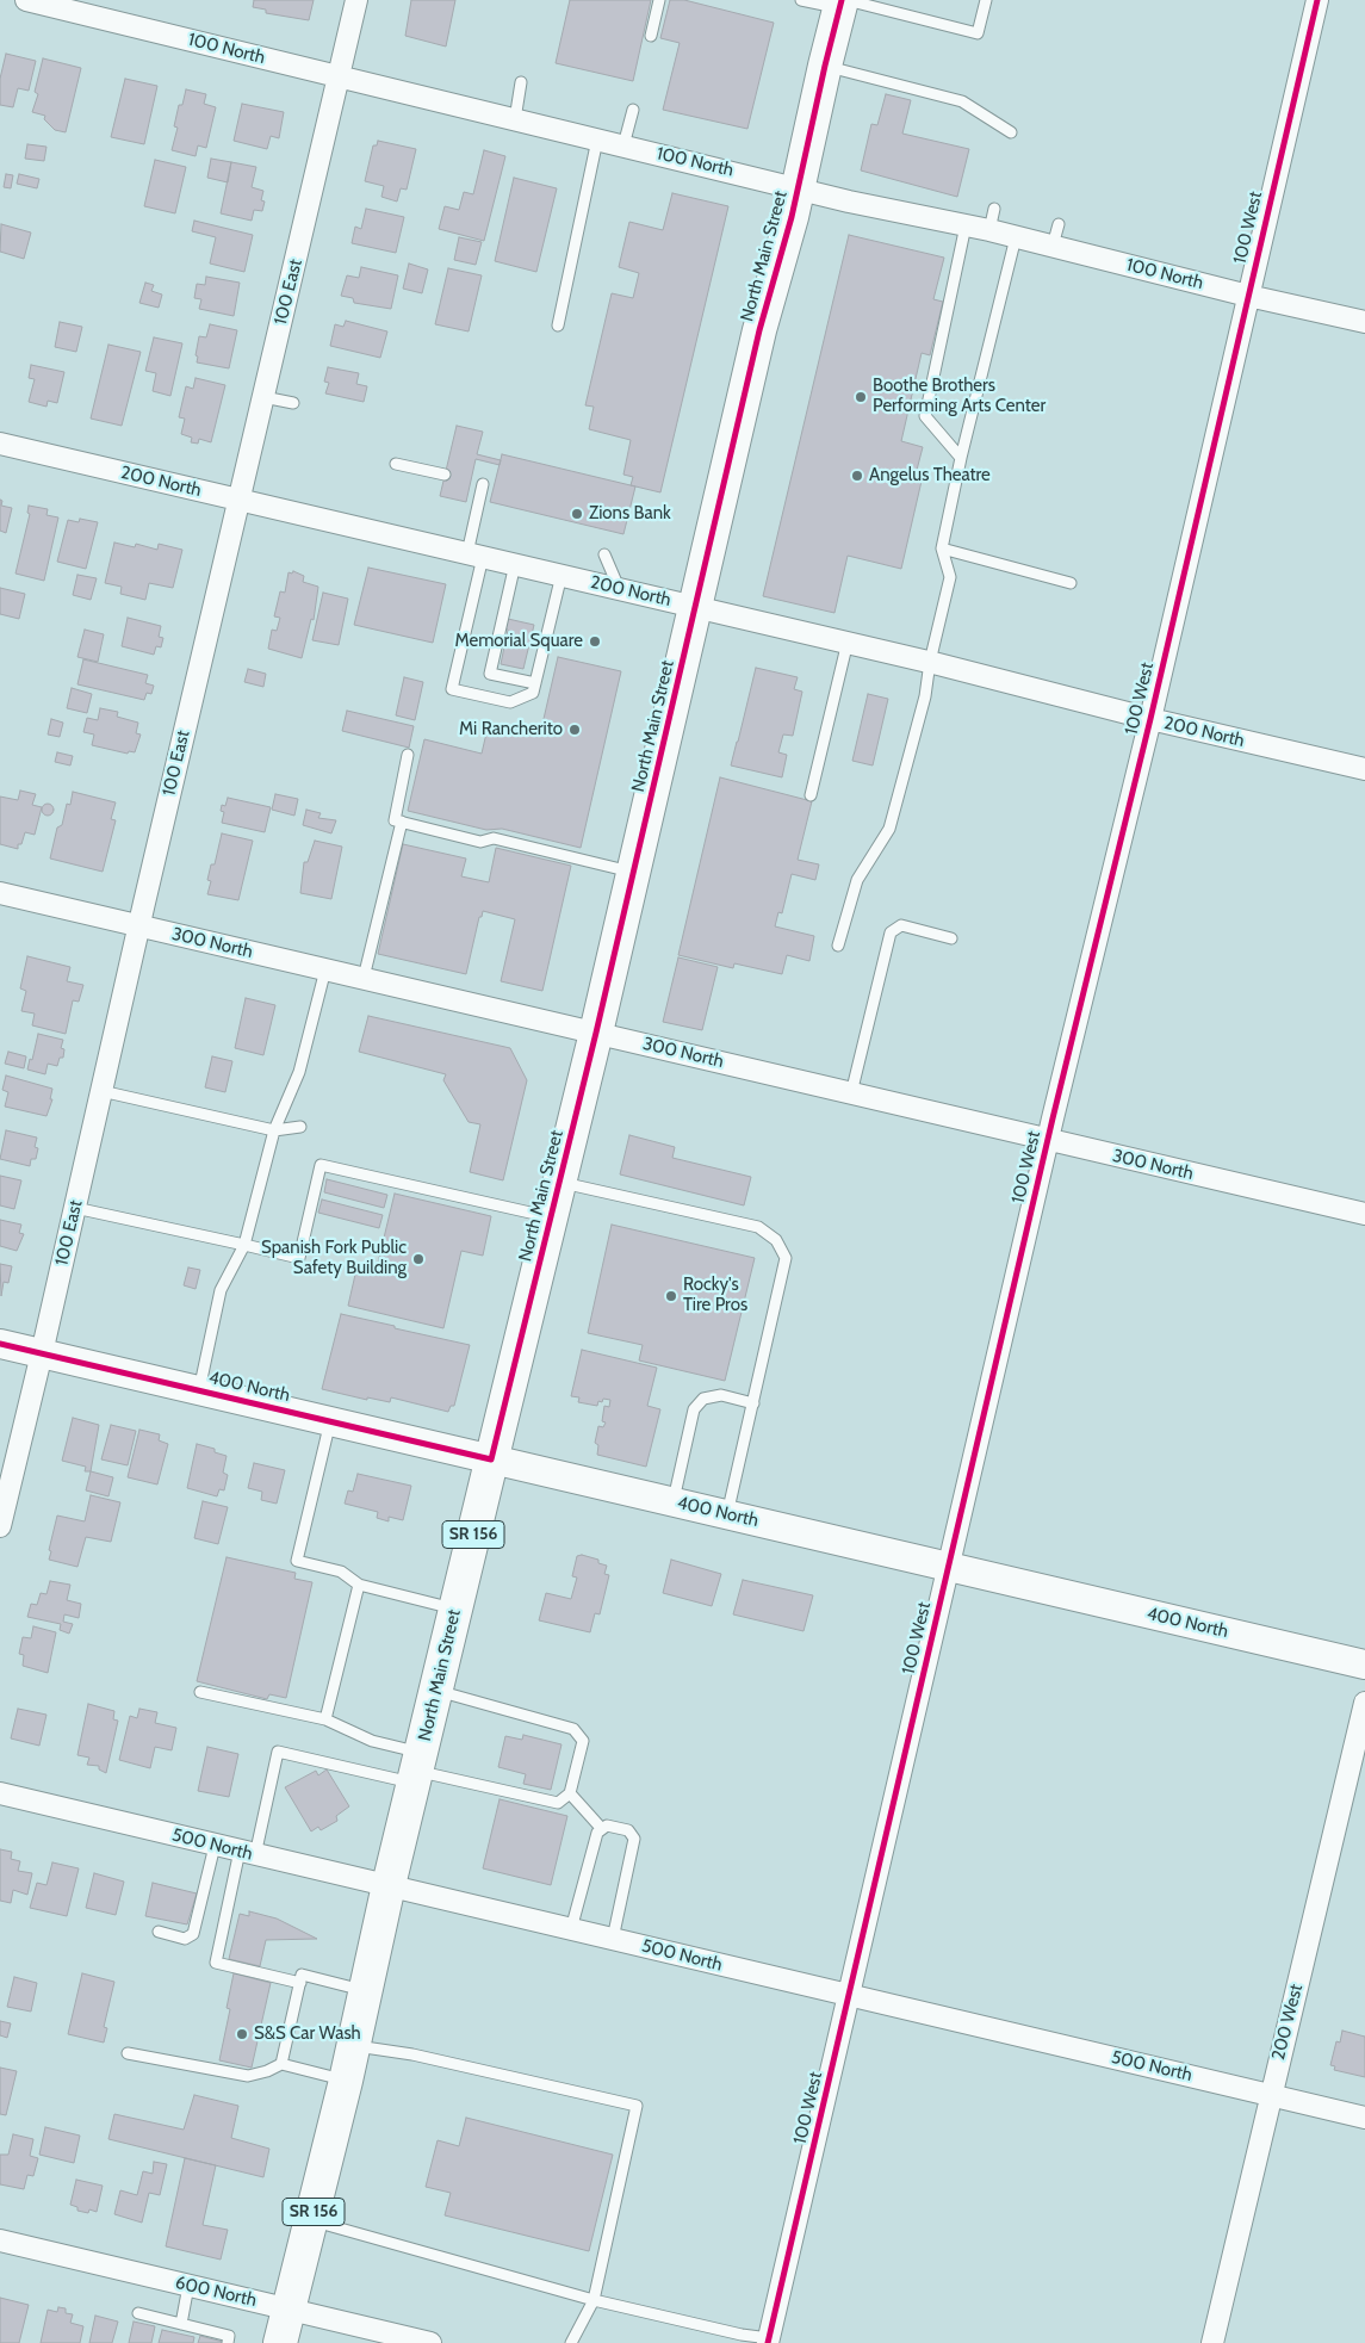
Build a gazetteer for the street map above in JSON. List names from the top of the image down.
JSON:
{
  "streets": {
    "main road": ["North Main Street", "400 North", "SR 156"],
    "street": [
      "100 North",
      "100 West",
      "100 East",
      "200 North",
      "300 North",
      "500 North",
      "200 West",
      "600 North"
    ]
  },
  "crossings": [
    ["100 North", "100 West"],
    ["100 North", "North Main Street"],
    ["100 North", "100 East"],
    ["100 West", "200 North"],
    ["100 West", "300 North"],
    ["100 West", "400 North"],
    ["100 West", "500 North"],
    ["North Main Street", "200 North"],
    ["North Main Street", "300 North"],
    ["North Main Street", "400 North"],
    ["North Main Street", "500 North"],
    ["North Main Street", "600 North"],
    ["100 East", "200 North"],
    ["100 East", "300 North"],
    ["100 East", "400 North"],
    ["500 North", "200 West"]
  ],
  "places": [
    "Boothe Brothers Performing Arts Center",
    "Angelus Theatre",
    "Zions Bank",
    "Memorial Square",
    "Mi Rancherito",
    "Spanish Fork Public Safety Building",
    "Rocky's Tire Pros",
    "S&S Car Wash"
  ]
}
